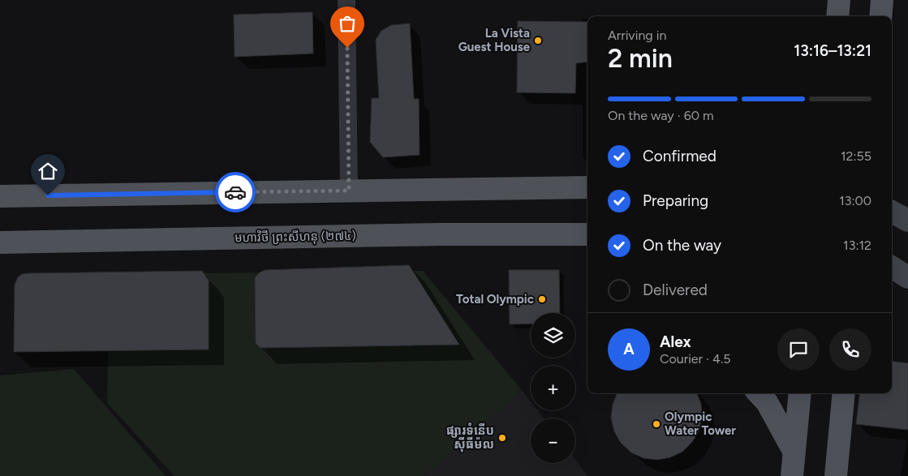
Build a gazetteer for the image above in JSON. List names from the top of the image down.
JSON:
{
  "streets": {
    "main road": ["មហាវិថី ព្រះសីហនុ (២៧៤)"]
  },
  "places": [
    "La Vista Guest House",
    "Total Olympic",
    "Olympic Water Tower",
    "ផ្សារទំនើប ស៊ីធីម៉ល"
  ],
  "page": {
    "heading": ["2 min", "Arriving in", "13:16–13:21"],
    "panel": ["Alex", "Courier · 4.5"],
    "bar": "On the way · 60 m",
    "list": [
      ["Confirmed", "12:55"],
      ["Preparing", "13:00"],
      ["On the way", "13:12"],
      "Delivered"
    ],
    "map_buttons": ["+", "−"],
    "round": "A"
  }
}
